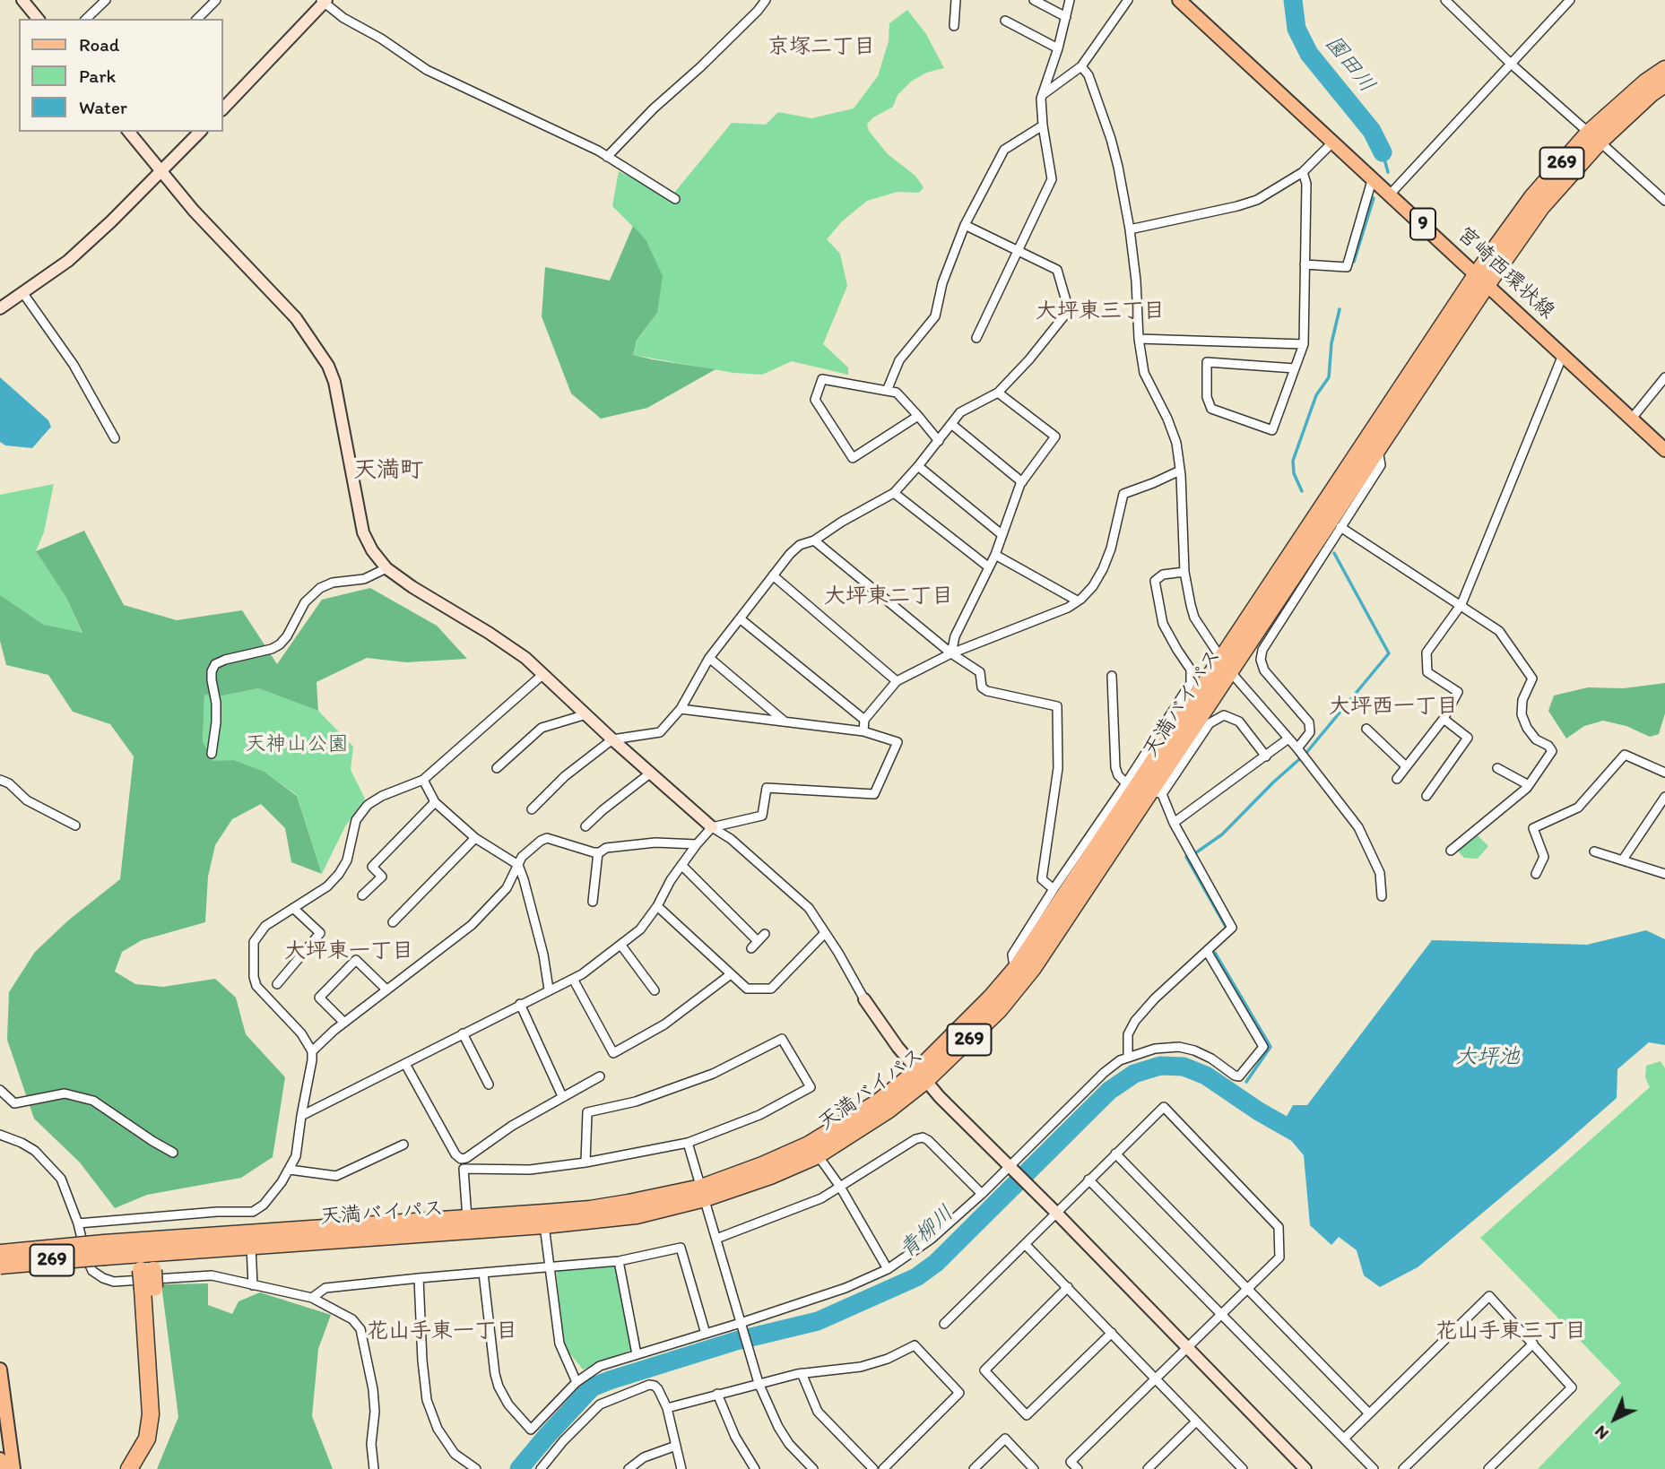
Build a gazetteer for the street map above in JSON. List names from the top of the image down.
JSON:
{
  "streets": {
    "highway": ["269", "天満バイパス"],
    "main road": ["9", "宮崎西環状線"]
  },
  "crossings": [
    ["269", "宮崎西環状線"],
    ["269", "天満バイパス"],
    ["宮崎西環状線", "天満バイパス"]
  ],
  "districts": [
    "京塚二丁目",
    "大坪東三丁目",
    "天満町",
    "大坪東二丁目",
    "大坪西一丁目",
    "大坪東一丁目",
    "花山手東一丁目",
    "花山手東三丁目"
  ],
  "water": ["園田川", "大坪池", "青柳川"],
  "parks": ["天神山公園"],
  "legend": ["Road", "Park", "Water"],
  "north": "bottom left"
}
